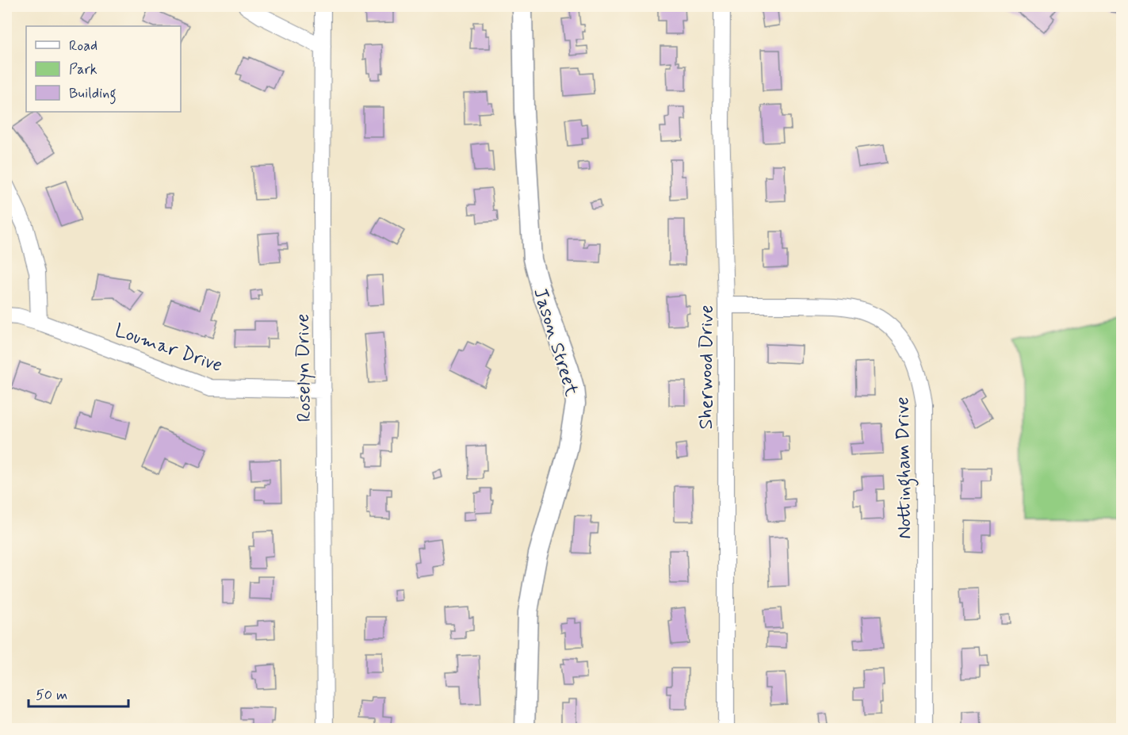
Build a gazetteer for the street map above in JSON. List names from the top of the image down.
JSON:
{
  "streets": {
    "street": [
      "Jason Street",
      "Loumar Drive",
      "Sherwood Drive",
      "Roselyn Drive",
      "Nottingham Drive"
    ]
  },
  "crossings": [
    ["Loumar Drive", "Roselyn Drive"],
    ["Sherwood Drive", "Nottingham Drive"]
  ],
  "legend": ["Road", "Park", "Building"],
  "scale_bar": "50 m"
}
